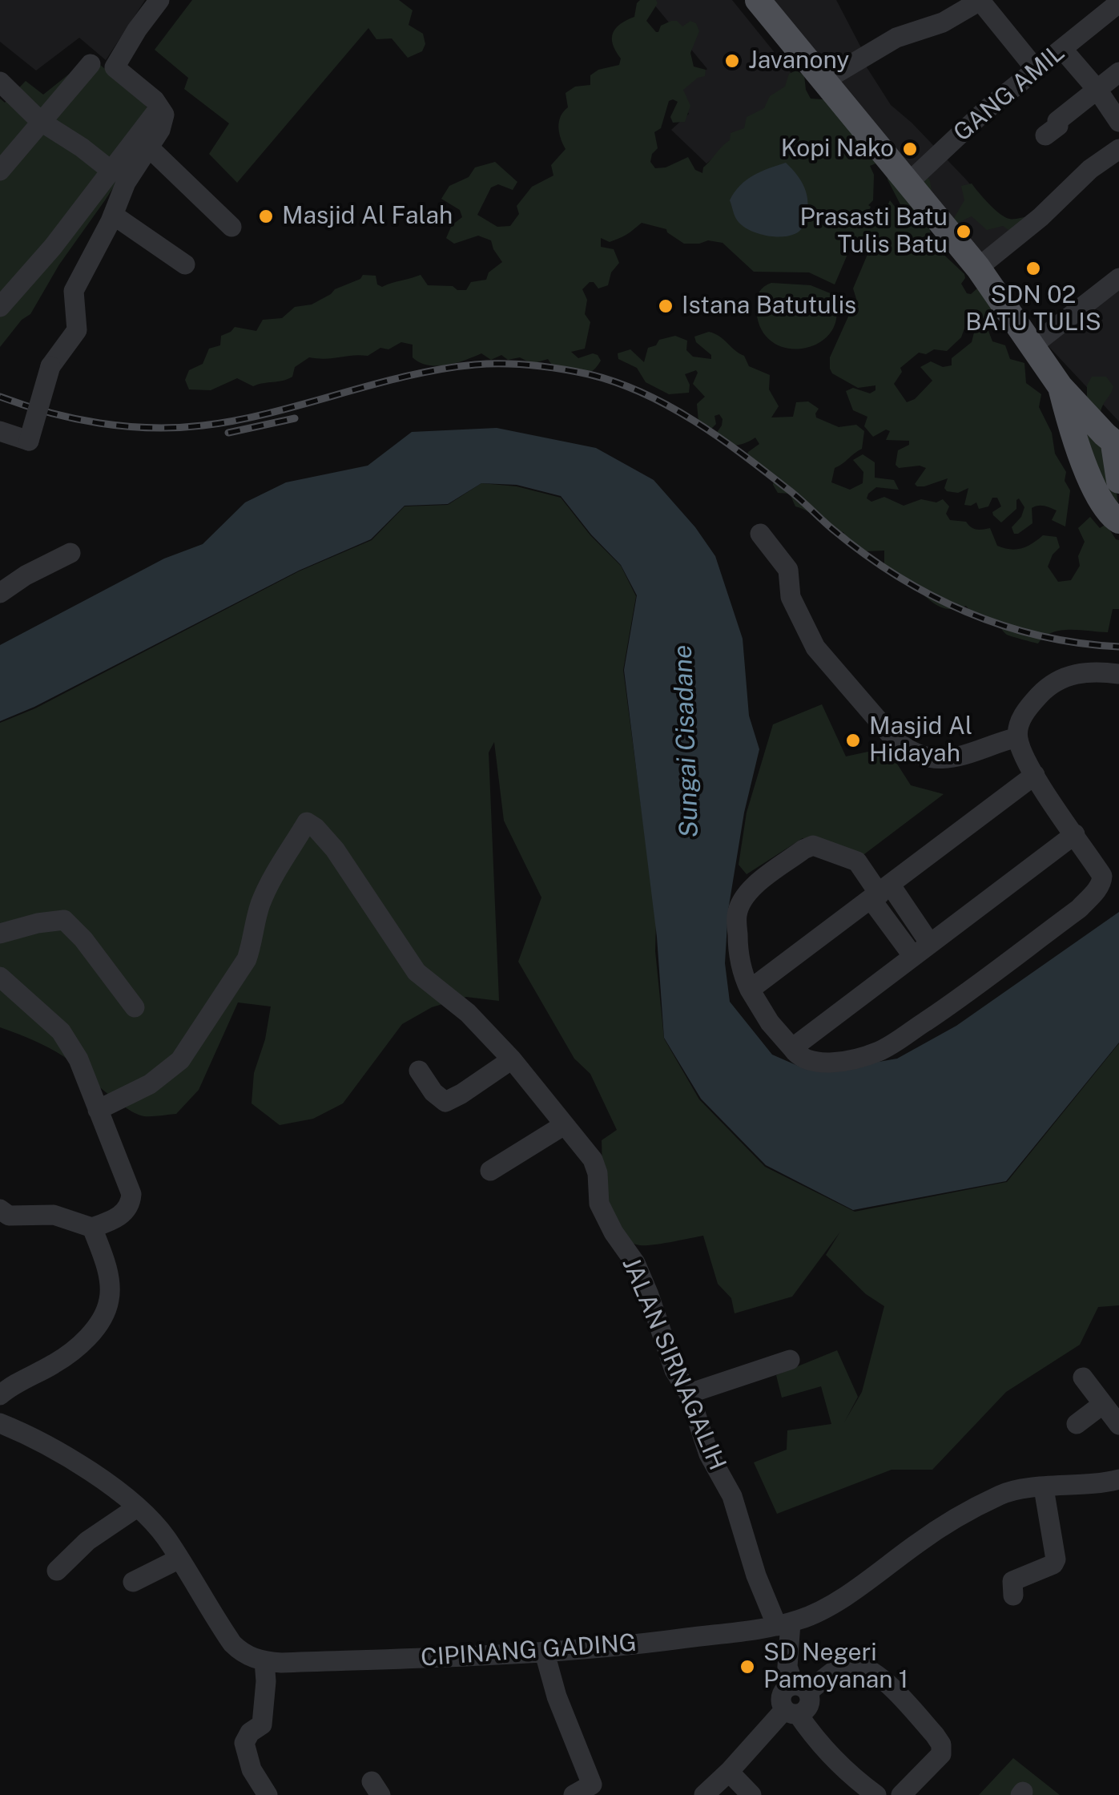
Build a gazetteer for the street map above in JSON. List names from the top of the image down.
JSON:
{
  "streets": {
    "street": ["GANG AMIL", "JALAN SIRNAGALIH", "CIPINANG GADING"]
  },
  "crossings": [
    ["JALAN SIRNAGALIH", "CIPINANG GADING"]
  ],
  "water": ["Sungai Cisadane"],
  "places": [
    "Javanony",
    "Kopi Nako",
    "Masjid Al Falah",
    "Prasasti Batu Tulis Batu",
    "SDN 02 BATU TULIS",
    "Istana Batutulis",
    "Masjid Al Hidayah",
    "SD Negeri Pamoyanan 1"
  ]
}
